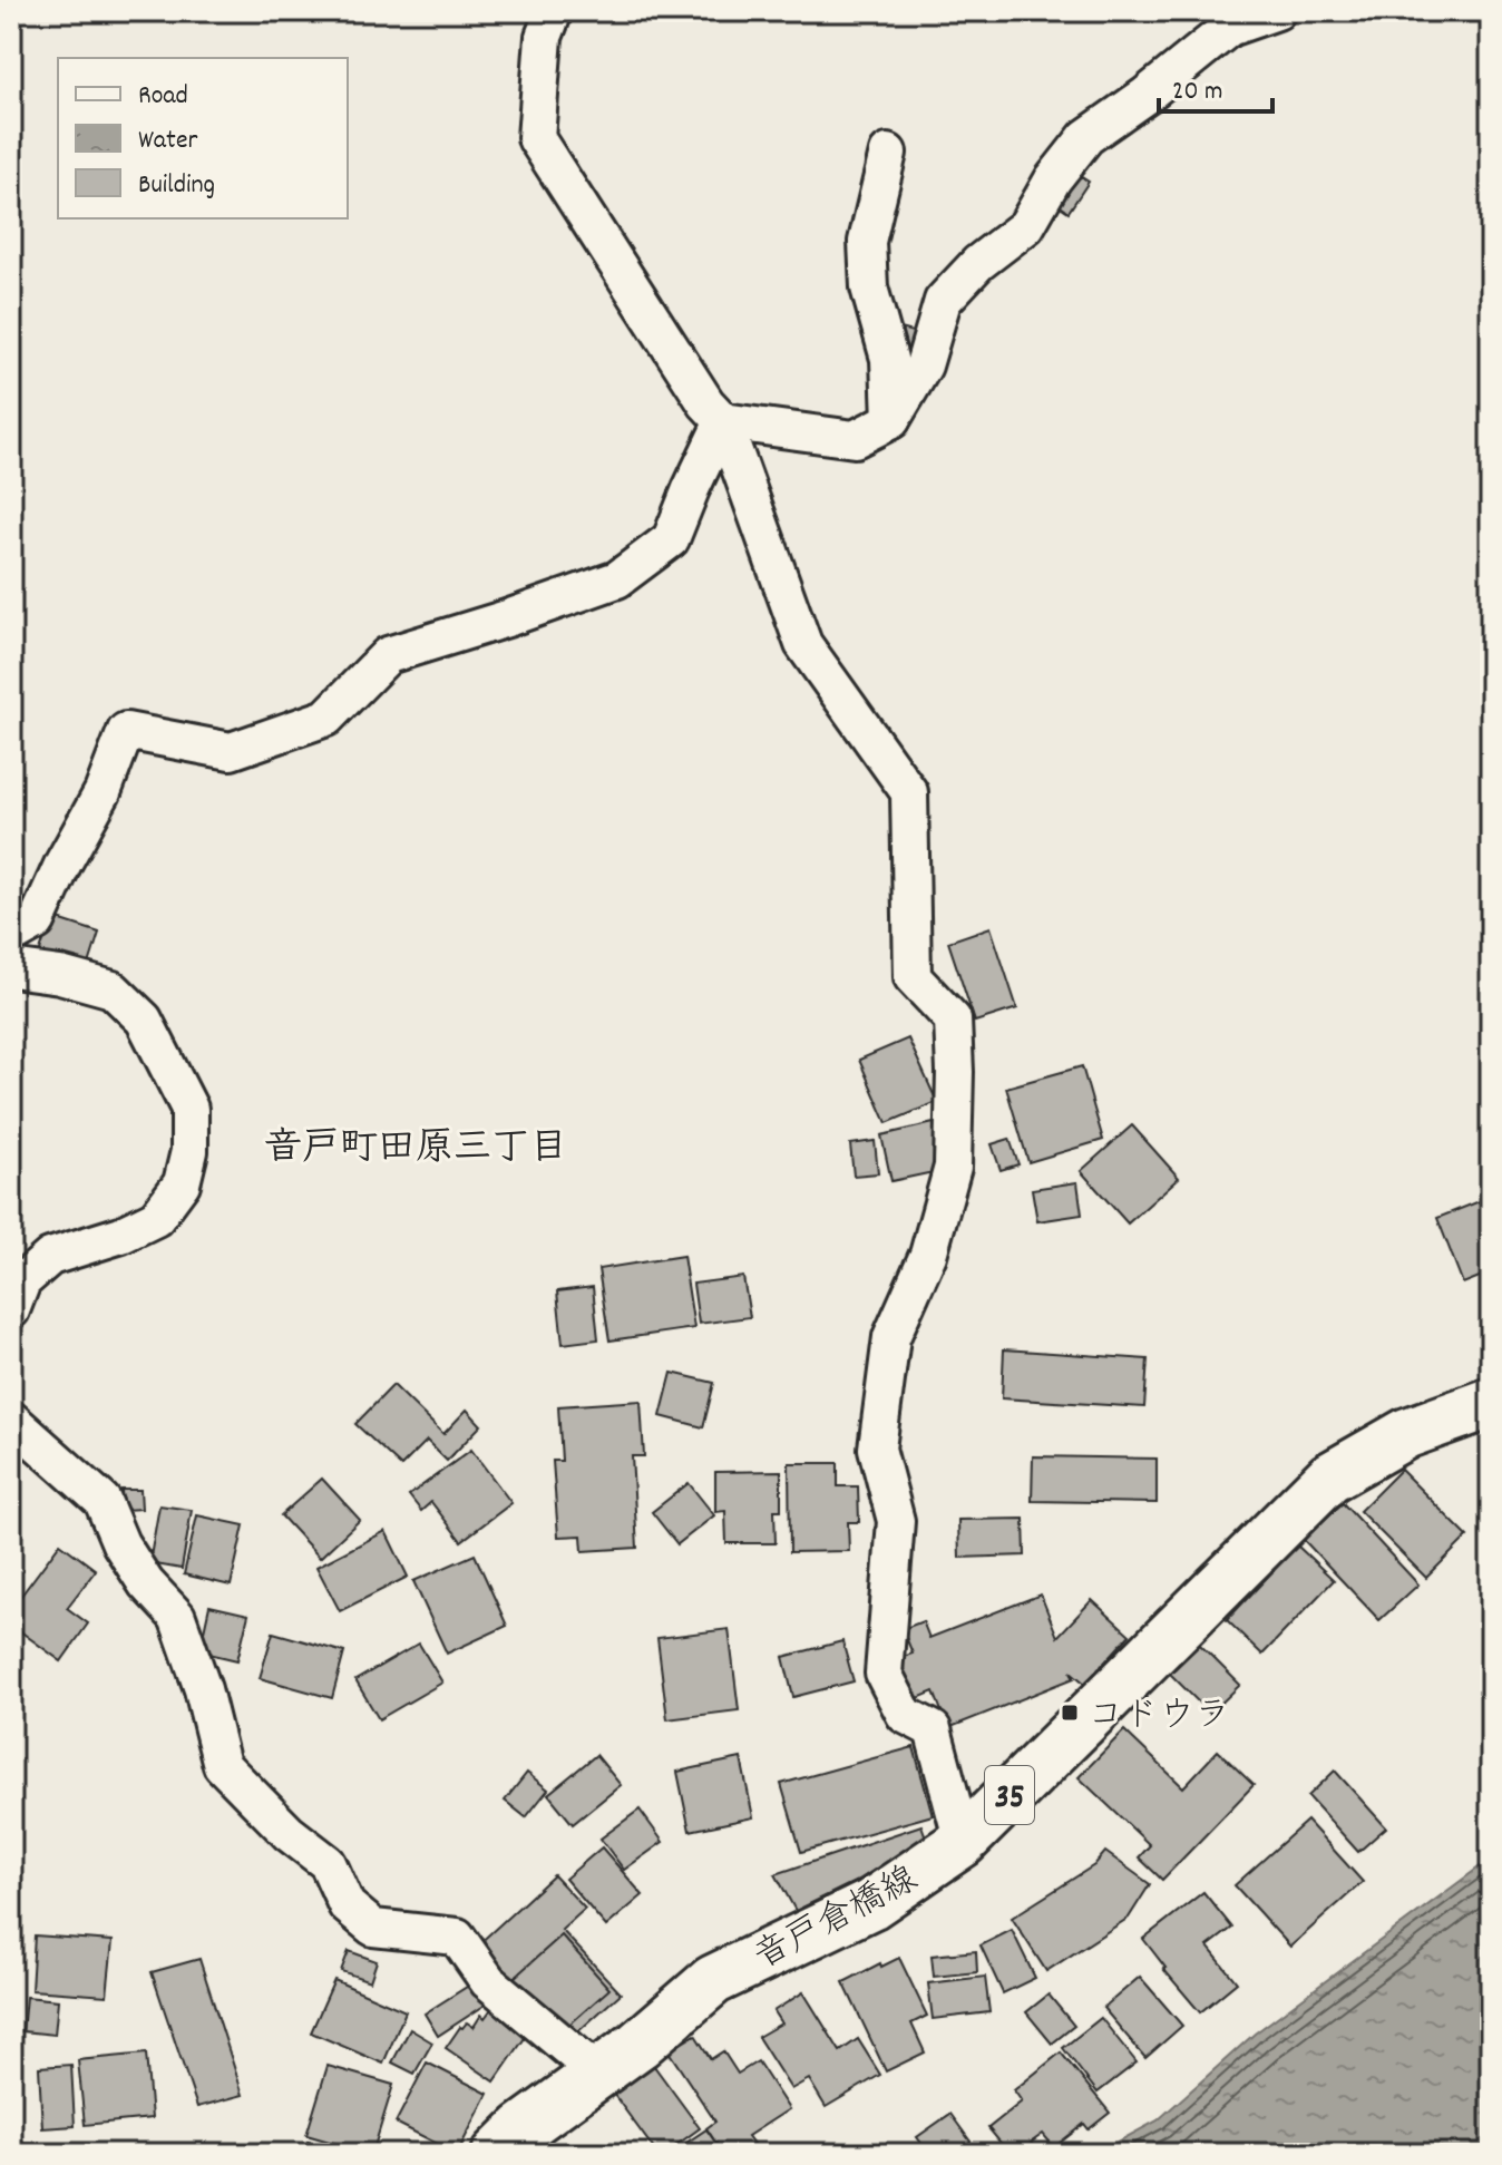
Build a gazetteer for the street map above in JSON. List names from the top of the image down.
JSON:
{
  "streets": {
    "main road": ["35", "音戸倉橋線"]
  },
  "districts": ["音戸町田原三丁目"],
  "places": {
    "transit": ["コドウラ"]
  },
  "legend": ["Road", "Water", "Building"],
  "scale_bar": "20 m"
}
